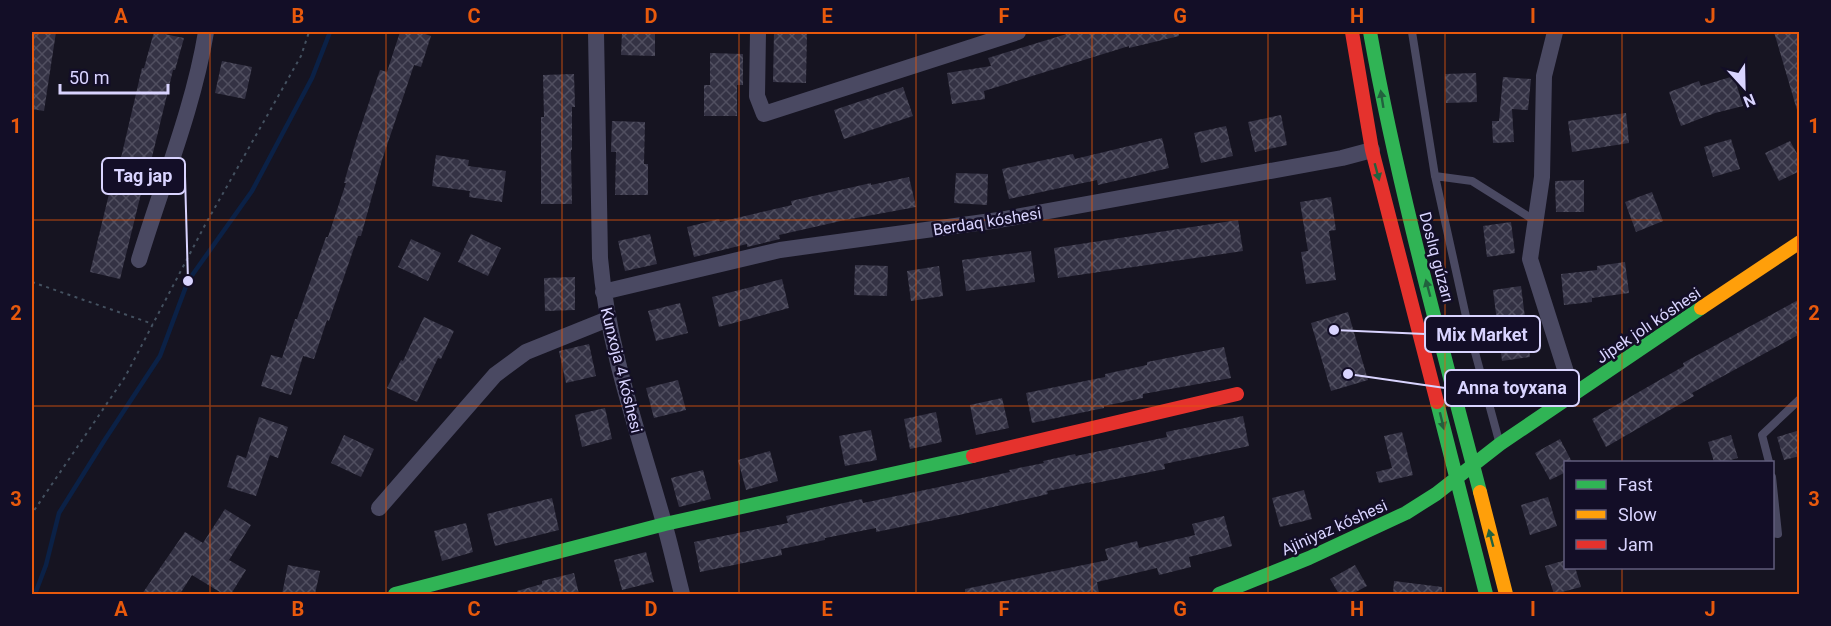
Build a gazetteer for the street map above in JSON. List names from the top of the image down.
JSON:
{
  "streets": {
    "street": [
      "Berdaq kóshesi",
      "Doslıq gúzarı",
      "Jipek jolı kóshesi",
      "Kunxoja 4 kóshesi",
      "Ajiniyaz kóshesi"
    ]
  },
  "crossings": [
    ["Berdaq kóshesi", "Kunxoja 4 kóshesi"],
    ["Doslıq gúzarı", "Jipek jolı kóshesi"],
    ["Jipek jolı kóshesi", "Ajiniyaz kóshesi"]
  ],
  "places": ["Tag jap", "Mix Market", "Anna toyxana"],
  "legend": ["Fast", "Slow", "Jam"],
  "scale_bar": "50 m",
  "north": "bottom",
  "grid": {
    "columns": [
      "A",
      "B",
      "C",
      "D",
      "E",
      "F",
      "G",
      "H",
      "I",
      "J"
    ],
    "rows": ["1", "2", "3"]
  }
}
